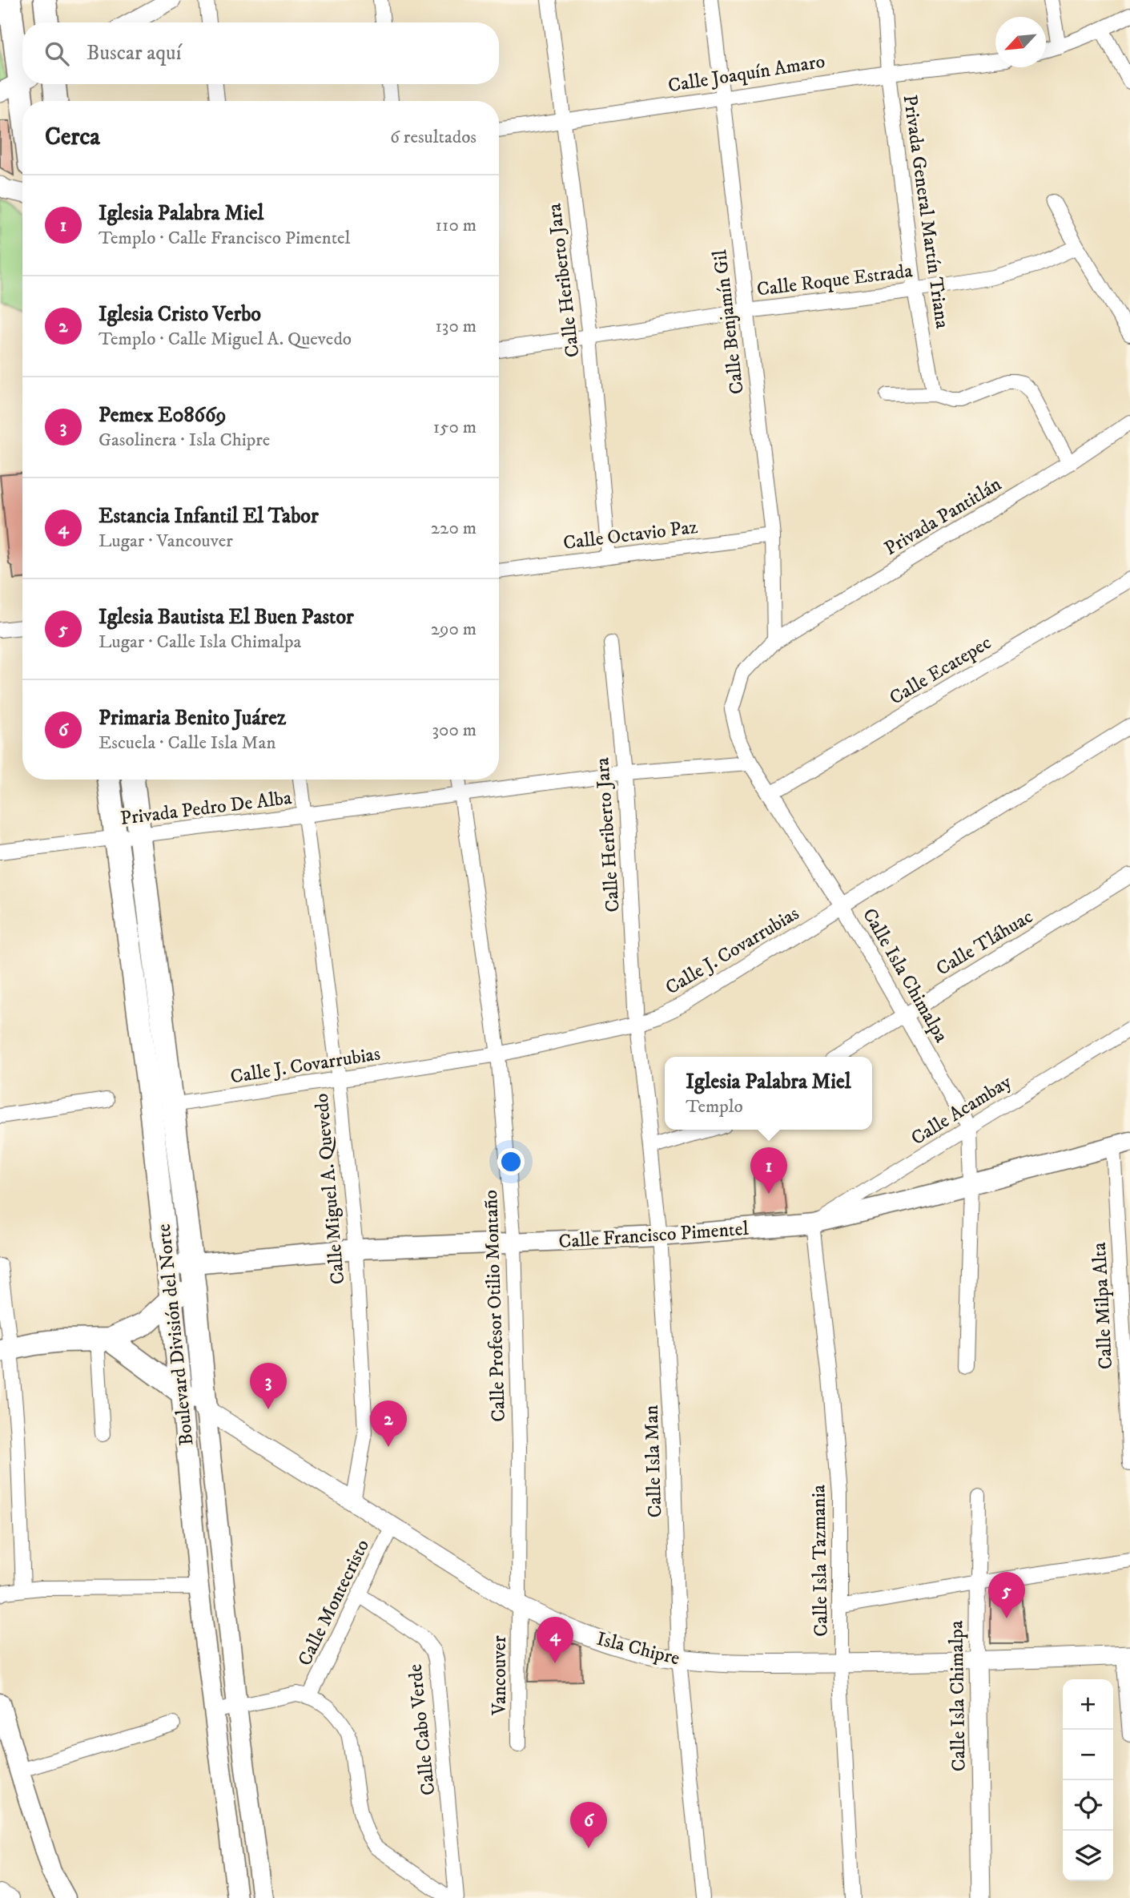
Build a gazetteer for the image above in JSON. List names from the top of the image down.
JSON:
{
  "streets": {
    "main road": ["Calle Francisco Pimentel", "Boulevard División del Norte", "Isla Chipre"],
    "street": [
      "Calle Joaquín Amaro",
      "Privada General Martín Triana",
      "Calle Roque Estrada",
      "Calle Heriberto Jara",
      "Calle Benjamín Gil",
      "Privada Pantitlán",
      "Calle Octavio Paz",
      "Calle Ecatepec",
      "Privada Pedro De Alba",
      "Calle Tláhuac",
      "Calle J. Covarrubias",
      "Calle Isla Chimalpa",
      "Calle Acambay",
      "Calle Miguel A. Quevedo",
      "Calle Profesor Otilio Montaño",
      "Calle Milpa Alta",
      "Calle Isla Man",
      "Calle Isla Tazmania",
      "Calle Montecristo",
      "Vancouver",
      "Calle Cabo Verde"
    ]
  },
  "crossings": [
    ["Calle Joaquín Amaro", "Privada General Martín Triana"],
    ["Calle Joaquín Amaro", "Calle Heriberto Jara"],
    ["Calle Joaquín Amaro", "Calle Benjamín Gil"],
    ["Privada General Martín Triana", "Calle Roque Estrada"],
    ["Calle Roque Estrada", "Calle Heriberto Jara"],
    ["Calle Roque Estrada", "Calle Benjamín Gil"],
    ["Calle Heriberto Jara", "Calle Octavio Paz"],
    ["Calle Heriberto Jara", "Privada Pedro De Alba"],
    ["Calle Heriberto Jara", "Calle J. Covarrubias"],
    ["Calle Heriberto Jara", "Calle Isla Man"],
    ["Calle Benjamín Gil", "Privada Pantitlán"],
    ["Calle Benjamín Gil", "Calle Octavio Paz"],
    ["Calle Benjamín Gil", "Calle Isla Chimalpa"],
    ["Privada Pantitlán", "Calle Isla Chimalpa"],
    ["Calle Ecatepec", "Calle Isla Chimalpa"],
    ["Privada Pedro De Alba", "Calle Isla Chimalpa"],
    ["Privada Pedro De Alba", "Calle Miguel A. Quevedo"],
    ["Privada Pedro De Alba", "Calle Profesor Otilio Montaño"],
    ["Privada Pedro De Alba", "Boulevard División del Norte"],
    ["Calle Tláhuac", "Calle Isla Chimalpa"],
    ["Calle J. Covarrubias", "Calle Isla Chimalpa"],
    ["Calle J. Covarrubias", "Calle Miguel A. Quevedo"],
    ["Calle J. Covarrubias", "Calle Profesor Otilio Montaño"],
    ["Calle J. Covarrubias", "Boulevard División del Norte"],
    ["Calle J. Covarrubias", "Calle Isla Man"],
    ["Calle Isla Chimalpa", "Calle Acambay"],
    ["Calle Isla Chimalpa", "Calle Francisco Pimentel"],
    ["Calle Isla Chimalpa", "Isla Chipre"],
    ["Calle Acambay", "Calle Francisco Pimentel"],
    ["Calle Acambay", "Calle Isla Tazmania"],
    ["Calle Miguel A. Quevedo", "Calle Francisco Pimentel"],
    ["Calle Miguel A. Quevedo", "Isla Chipre"],
    ["Calle Francisco Pimentel", "Calle Profesor Otilio Montaño"],
    ["Calle Francisco Pimentel", "Calle Milpa Alta"],
    ["Calle Francisco Pimentel", "Boulevard División del Norte"],
    ["Calle Francisco Pimentel", "Calle Isla Man"],
    ["Calle Francisco Pimentel", "Calle Isla Tazmania"],
    ["Calle Profesor Otilio Montaño", "Isla Chipre"],
    ["Calle Profesor Otilio Montaño", "Vancouver"],
    ["Boulevard División del Norte", "Isla Chipre"],
    ["Calle Isla Man", "Isla Chipre"],
    ["Calle Isla Tazmania", "Isla Chipre"],
    ["Calle Montecristo", "Isla Chipre"],
    ["Calle Montecristo", "Calle Cabo Verde"],
    ["Isla Chipre", "Vancouver"]
  ],
  "north": "bottom left",
  "page": {
    "search": "Buscar aquí",
    "heading": ["Cerca", "6 resultados"],
    "list": [
      {
        "mark": "1",
        "name": "Iglesia Palabra Miel",
        "note": "Templo · Calle Francisco Pimentel",
        "value": "110 m"
      },
      {
        "mark": "2",
        "name": "Iglesia Cristo Verbo",
        "note": "Templo · Calle Miguel A. Quevedo",
        "value": "130 m"
      },
      {
        "mark": "3",
        "name": "Pemex E08669",
        "note": "Gasolinera · Isla Chipre",
        "value": "150 m"
      },
      {
        "mark": "4",
        "name": "Estancia Infantil El Tabor",
        "note": "Lugar · Vancouver",
        "value": "220 m"
      },
      {
        "mark": "5",
        "name": "Iglesia Bautista El Buen Pastor",
        "note": "Lugar · Calle Isla Chimalpa",
        "value": "290 m"
      },
      {
        "mark": "6",
        "name": "Primaria Benito Juárez",
        "note": "Escuela · Calle Isla Man",
        "value": "300 m"
      }
    ],
    "popup": ["Iglesia Palabra Miel", "Templo"],
    "pins": [
      "1",
      "3",
      "2",
      "5",
      "4",
      "6"
    ],
    "map_buttons": ["+", "−"]
  }
}
